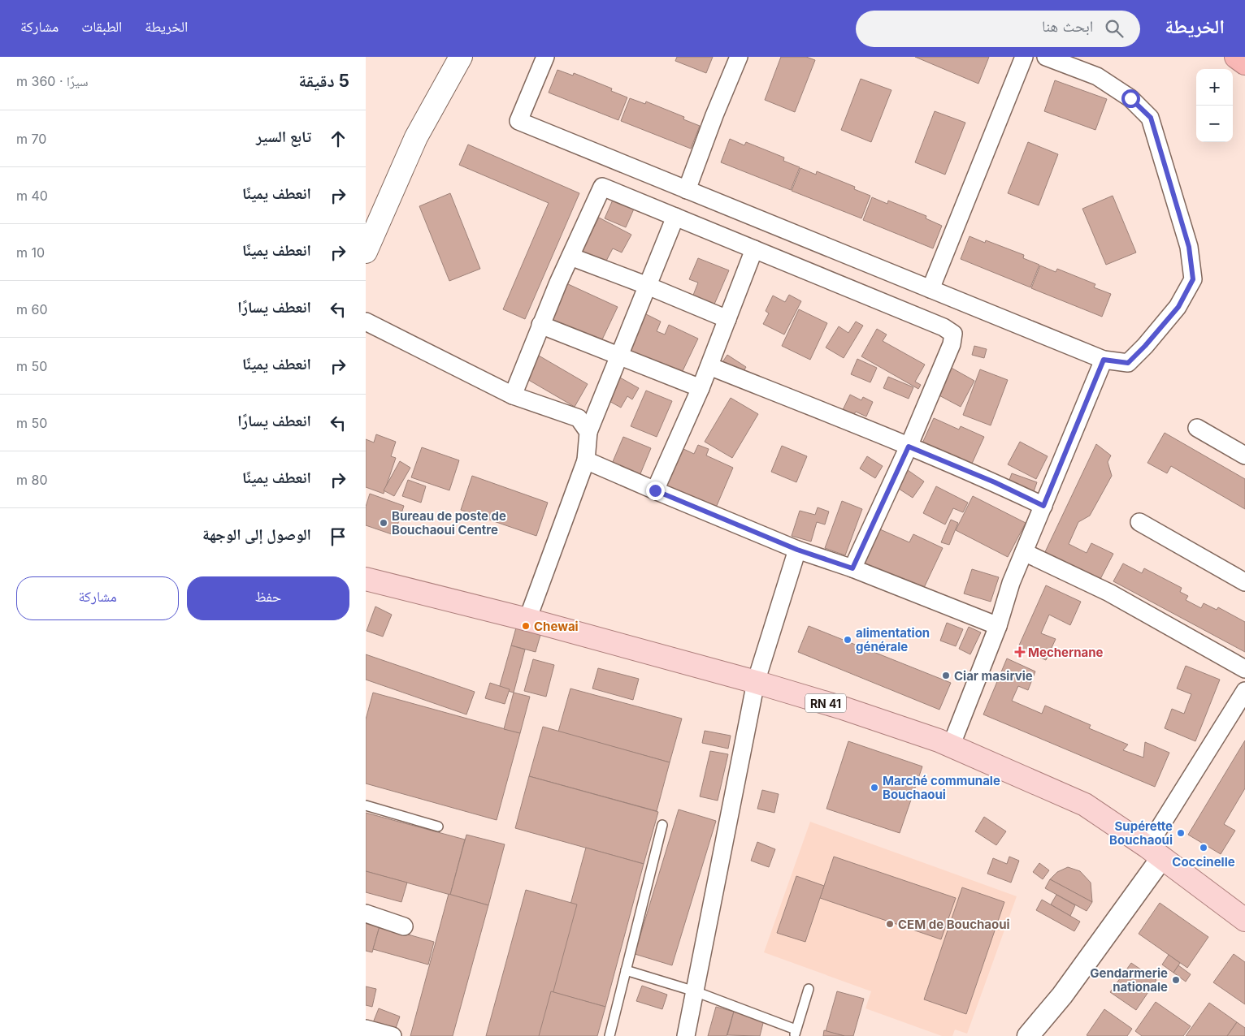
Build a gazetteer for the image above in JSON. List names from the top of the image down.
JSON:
{
  "streets": {
    "main road": ["RN 41"]
  },
  "places": {
    "other": [
      "Bureau de poste de Bouchaoui Centre",
      "Chewai",
      "alimentation générale",
      "Ciar masirvie",
      "Marché communale Bouchaoui",
      "Supérette Bouchaoui",
      "Coccinelle",
      "CEM de Bouchaoui",
      "Gendarmerie nationale"
    ],
    "health": ["Mechernane"]
  },
  "page": {
    "header": "الخريطة",
    "search": "ابحث هنا",
    "nav": ["الخريطة", "الطبقات", "مشاركة"],
    "heading": ["5 دقيقة", "سيرًا · 360 m"],
    "map_buttons": ["+", "−"],
    "list": [
      ["تابع السير", "70 m"],
      ["انعطف يمينًا", "40 m"],
      ["انعطف يمينًا", "10 m"],
      ["انعطف يسارًا", "60 m"],
      ["انعطف يمينًا", "50 m"],
      ["انعطف يسارًا", "50 m"],
      ["انعطف يمينًا", "80 m"],
      "الوصول إلى الوجهة"
    ],
    "buttons": ["حفظ", "مشاركة"]
  }
}
